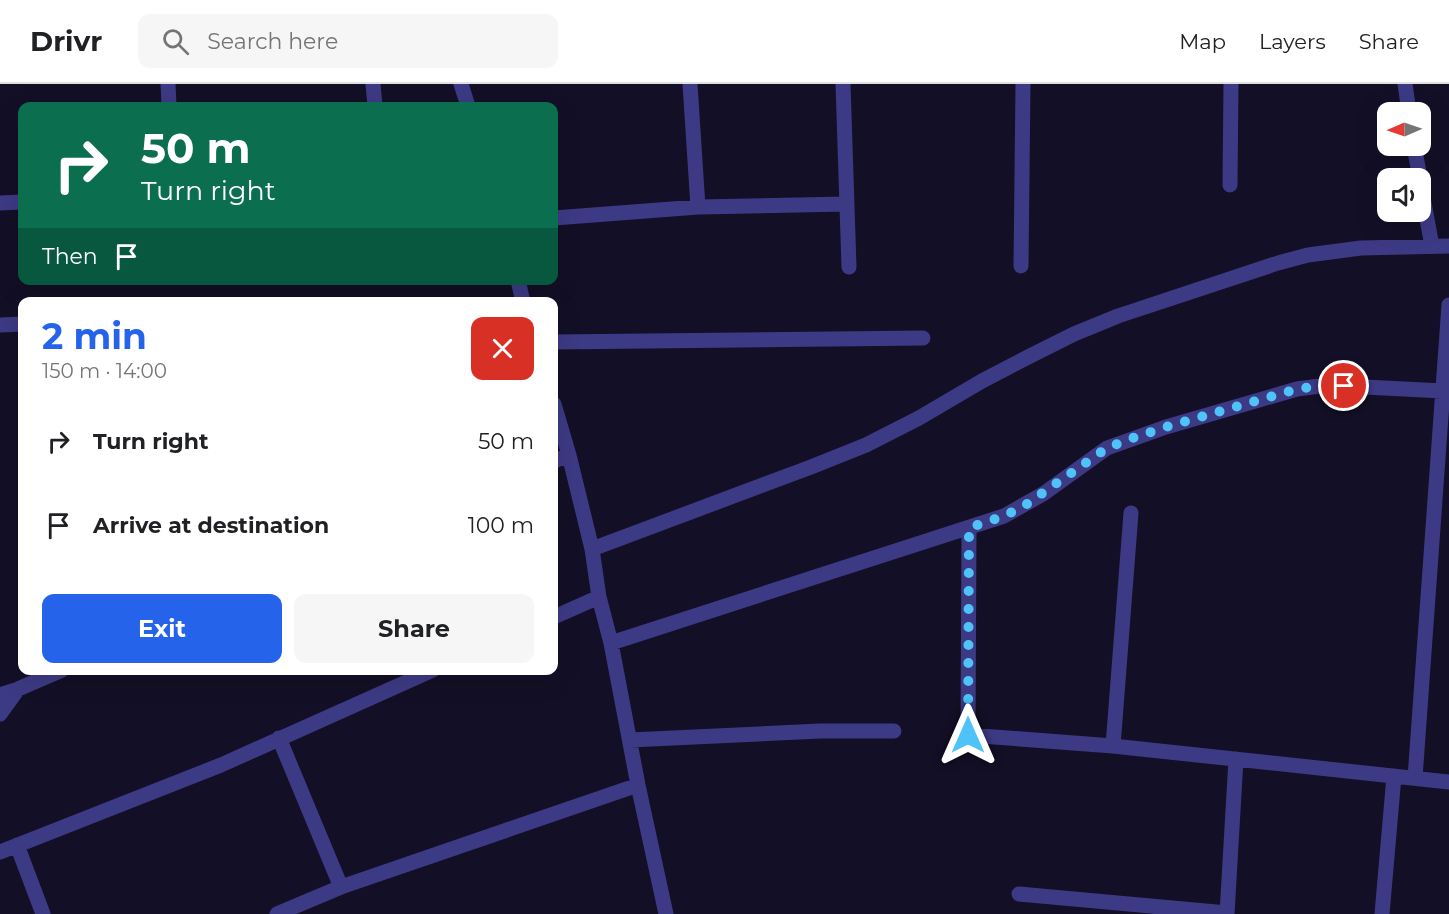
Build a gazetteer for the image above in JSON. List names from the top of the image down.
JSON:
{
  "north": "left",
  "page": {
    "header": "Drivr",
    "search": "Search here",
    "nav": ["Map", "Layers", "Share"],
    "turn": ["50 m", "Turn right"],
    "then": "Then",
    "heading": ["2 min", "150 m · 14:00"],
    "list": [
      {
        "name": "Turn right",
        "value": "50 m"
      },
      {
        "name": "Arrive at destination",
        "value": "100 m"
      }
    ],
    "buttons": ["Exit", "Share"]
  }
}
